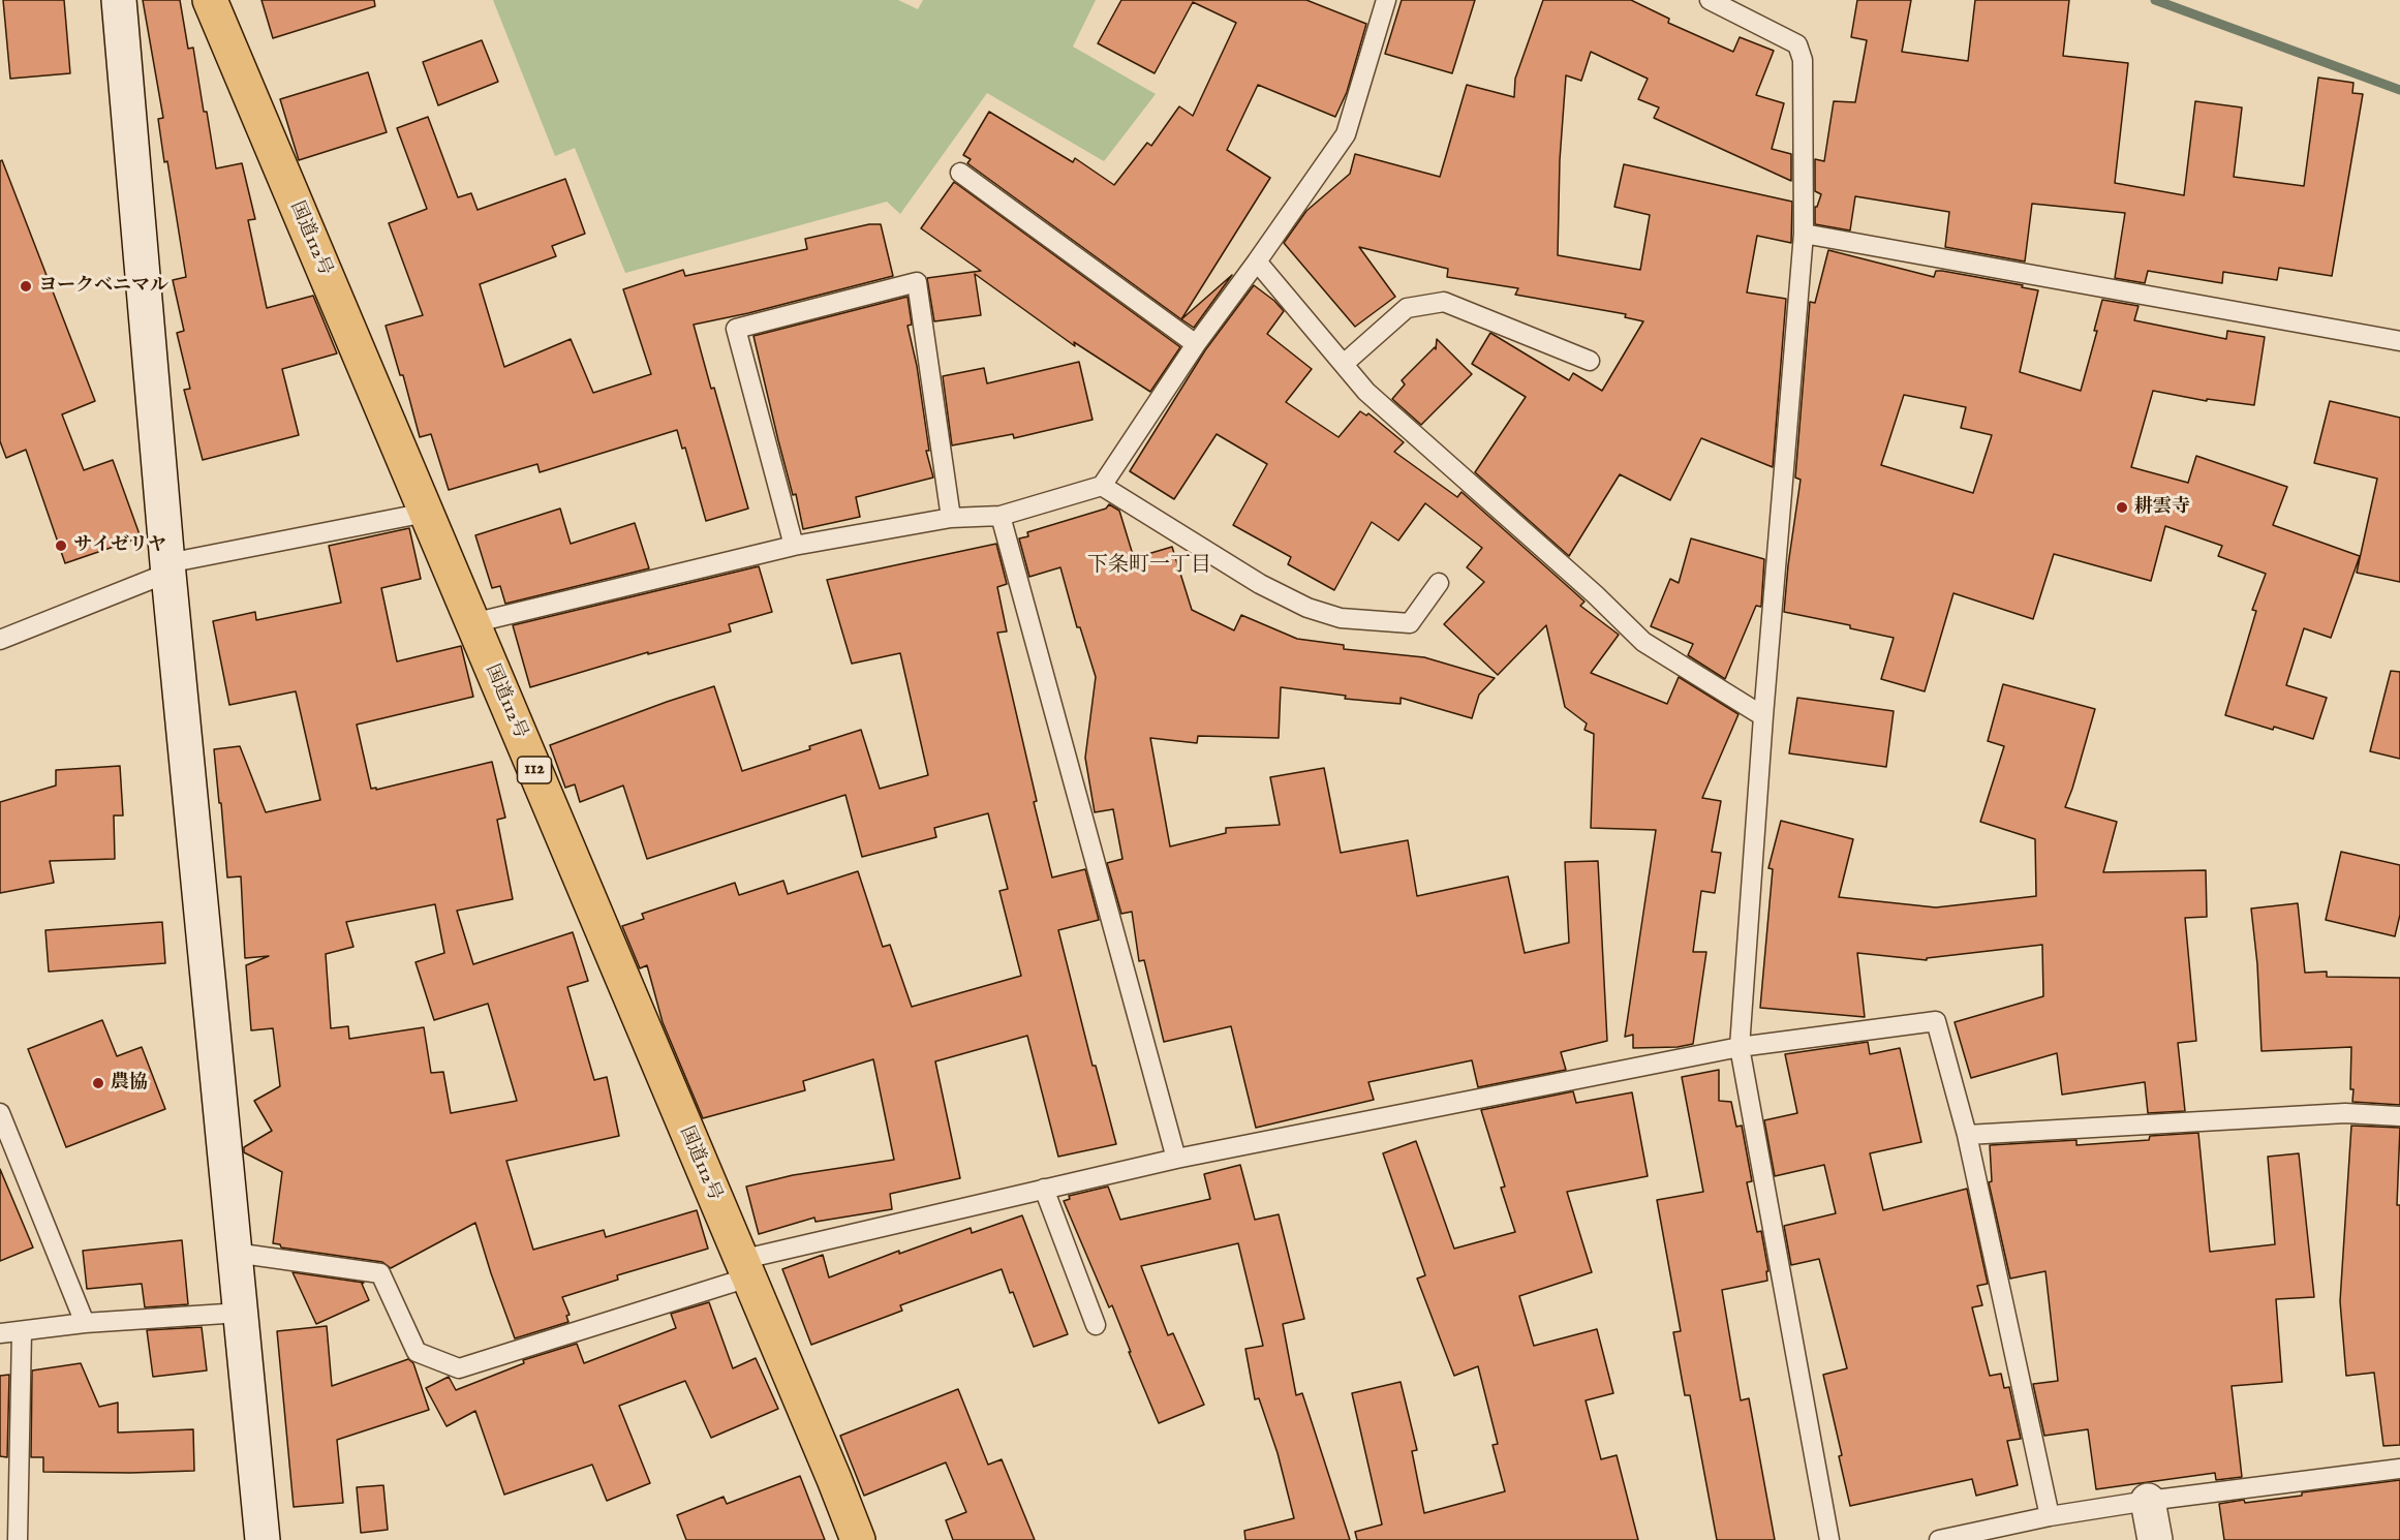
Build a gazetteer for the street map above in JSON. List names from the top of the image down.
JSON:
{
  "streets": {
    "highway": ["国道112号", "112"]
  },
  "districts": ["下条町一丁目"],
  "places": [
    "ヨークベニマル",
    "耕雲寺",
    "サイゼリヤ",
    "農協"
  ]
}
